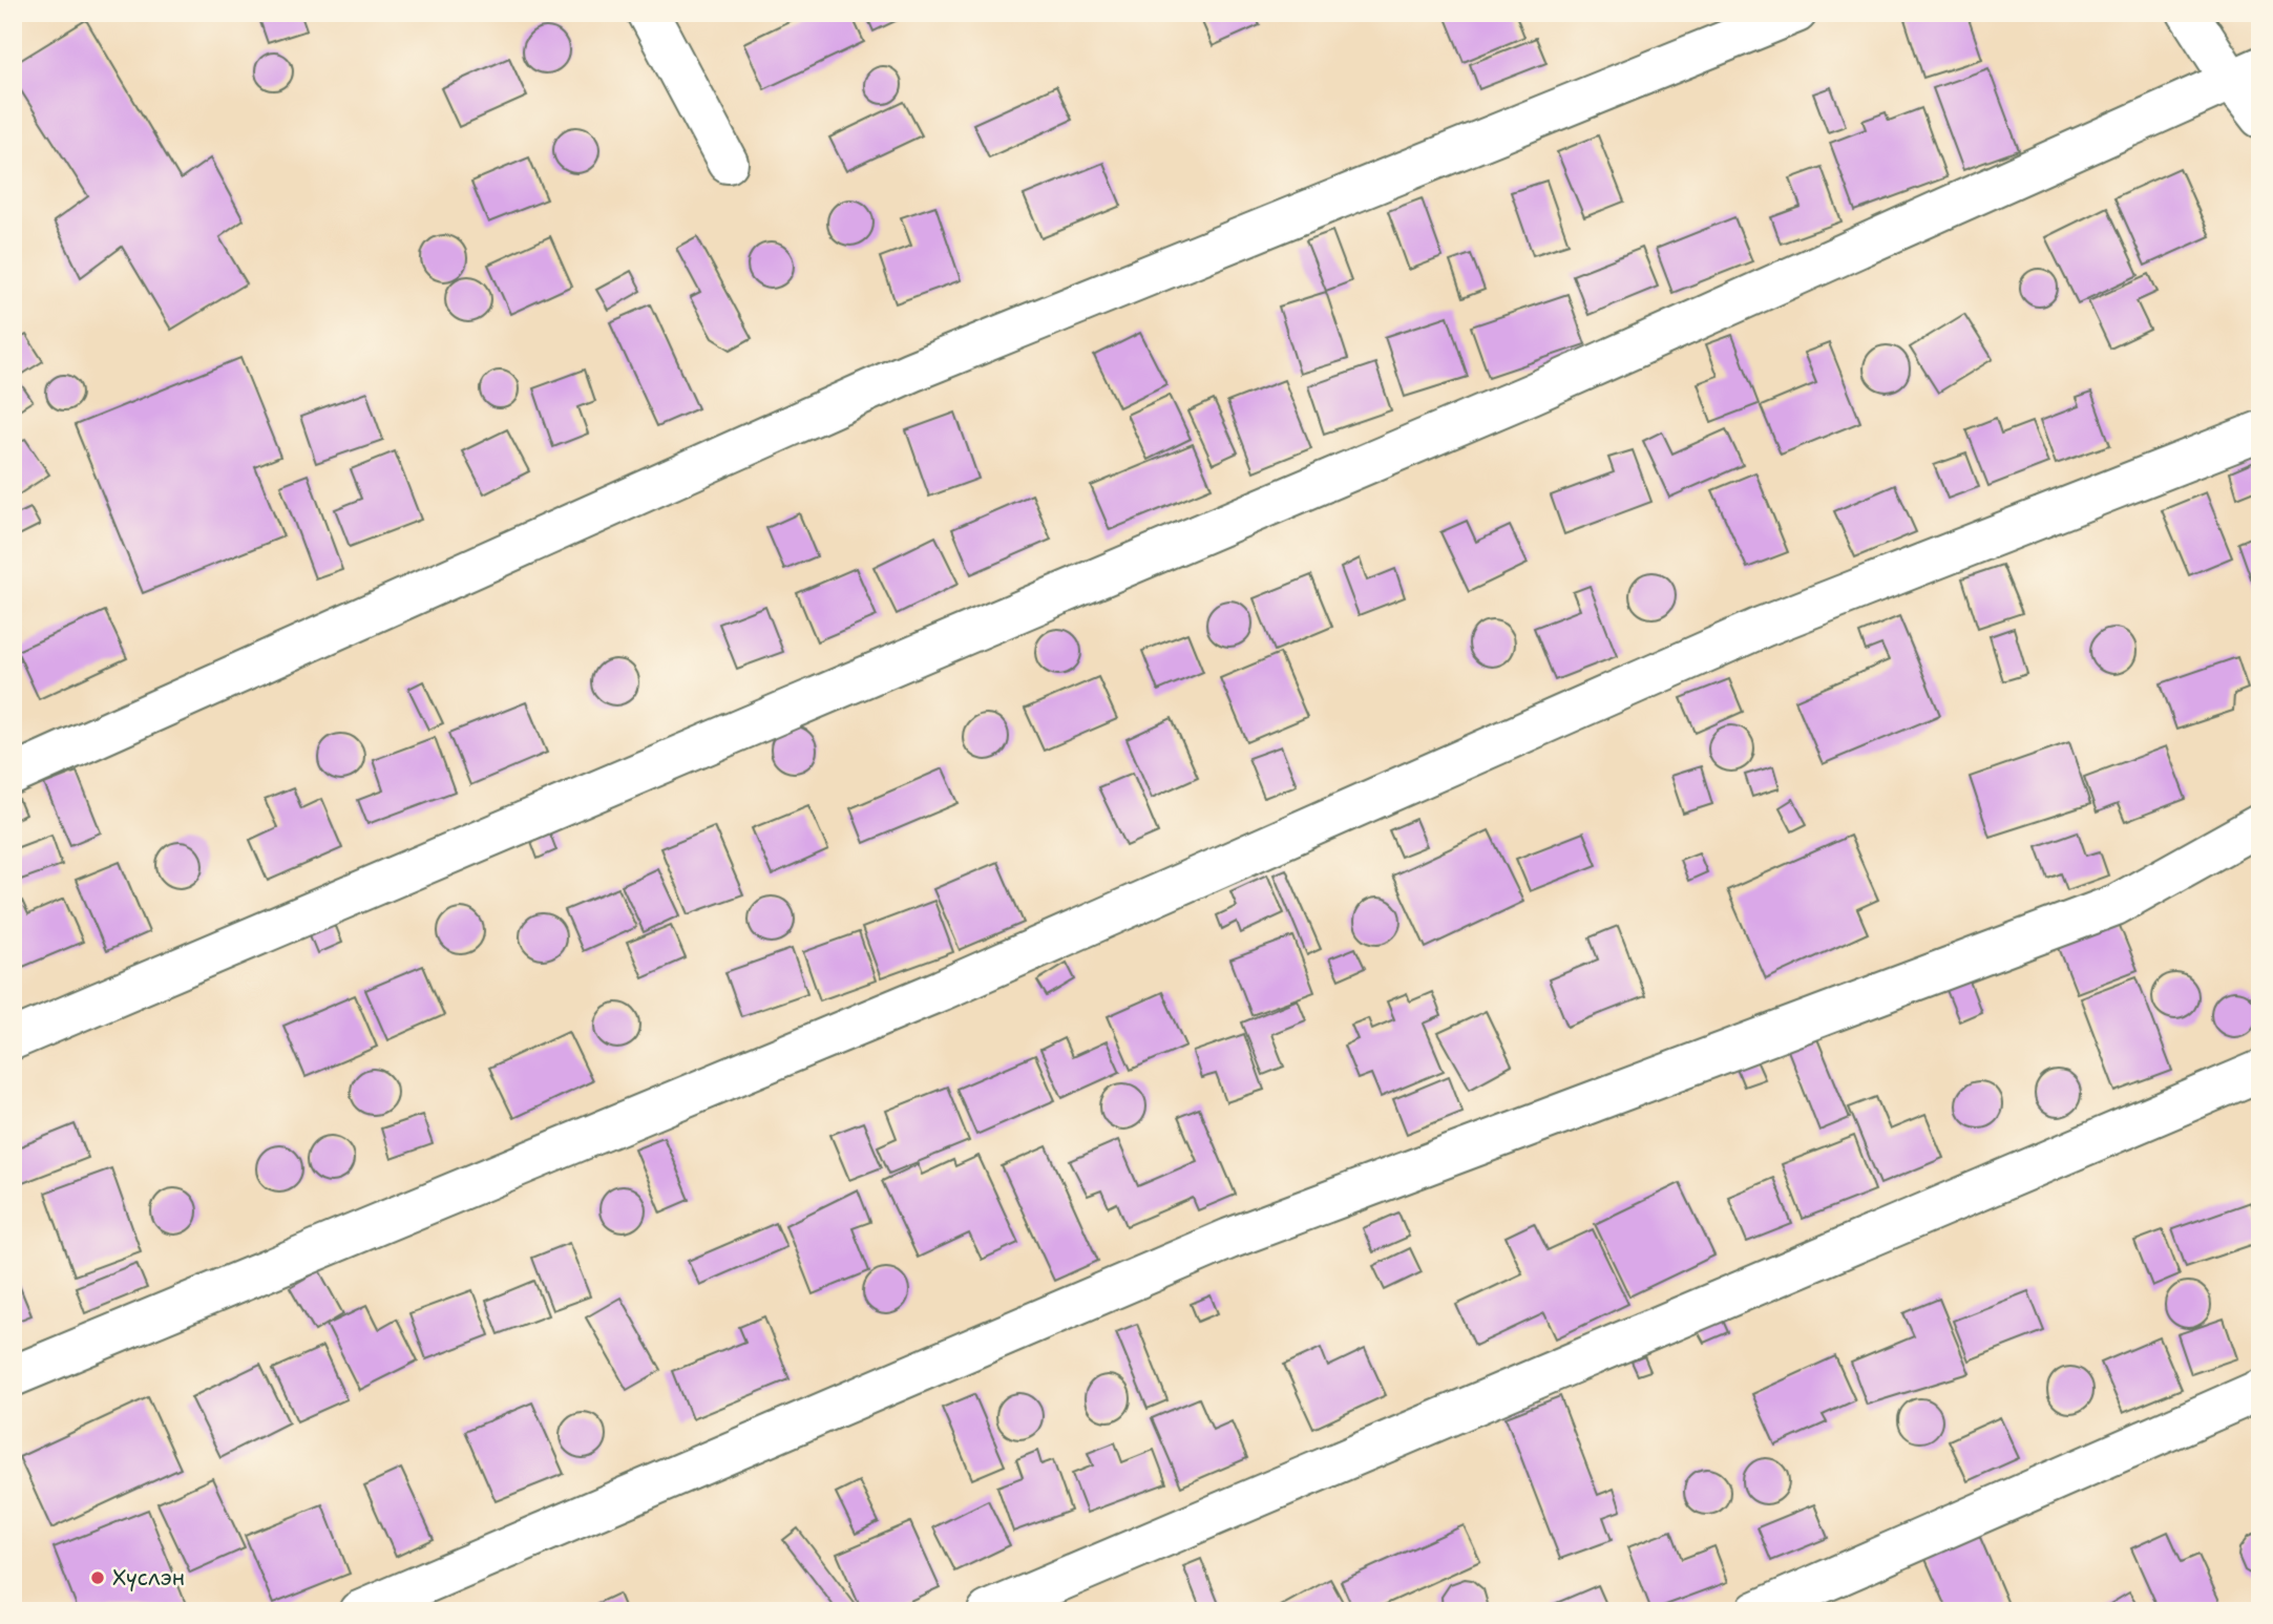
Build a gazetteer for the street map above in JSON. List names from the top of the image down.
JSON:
{
  "places": ["Хүслэн"]
}
